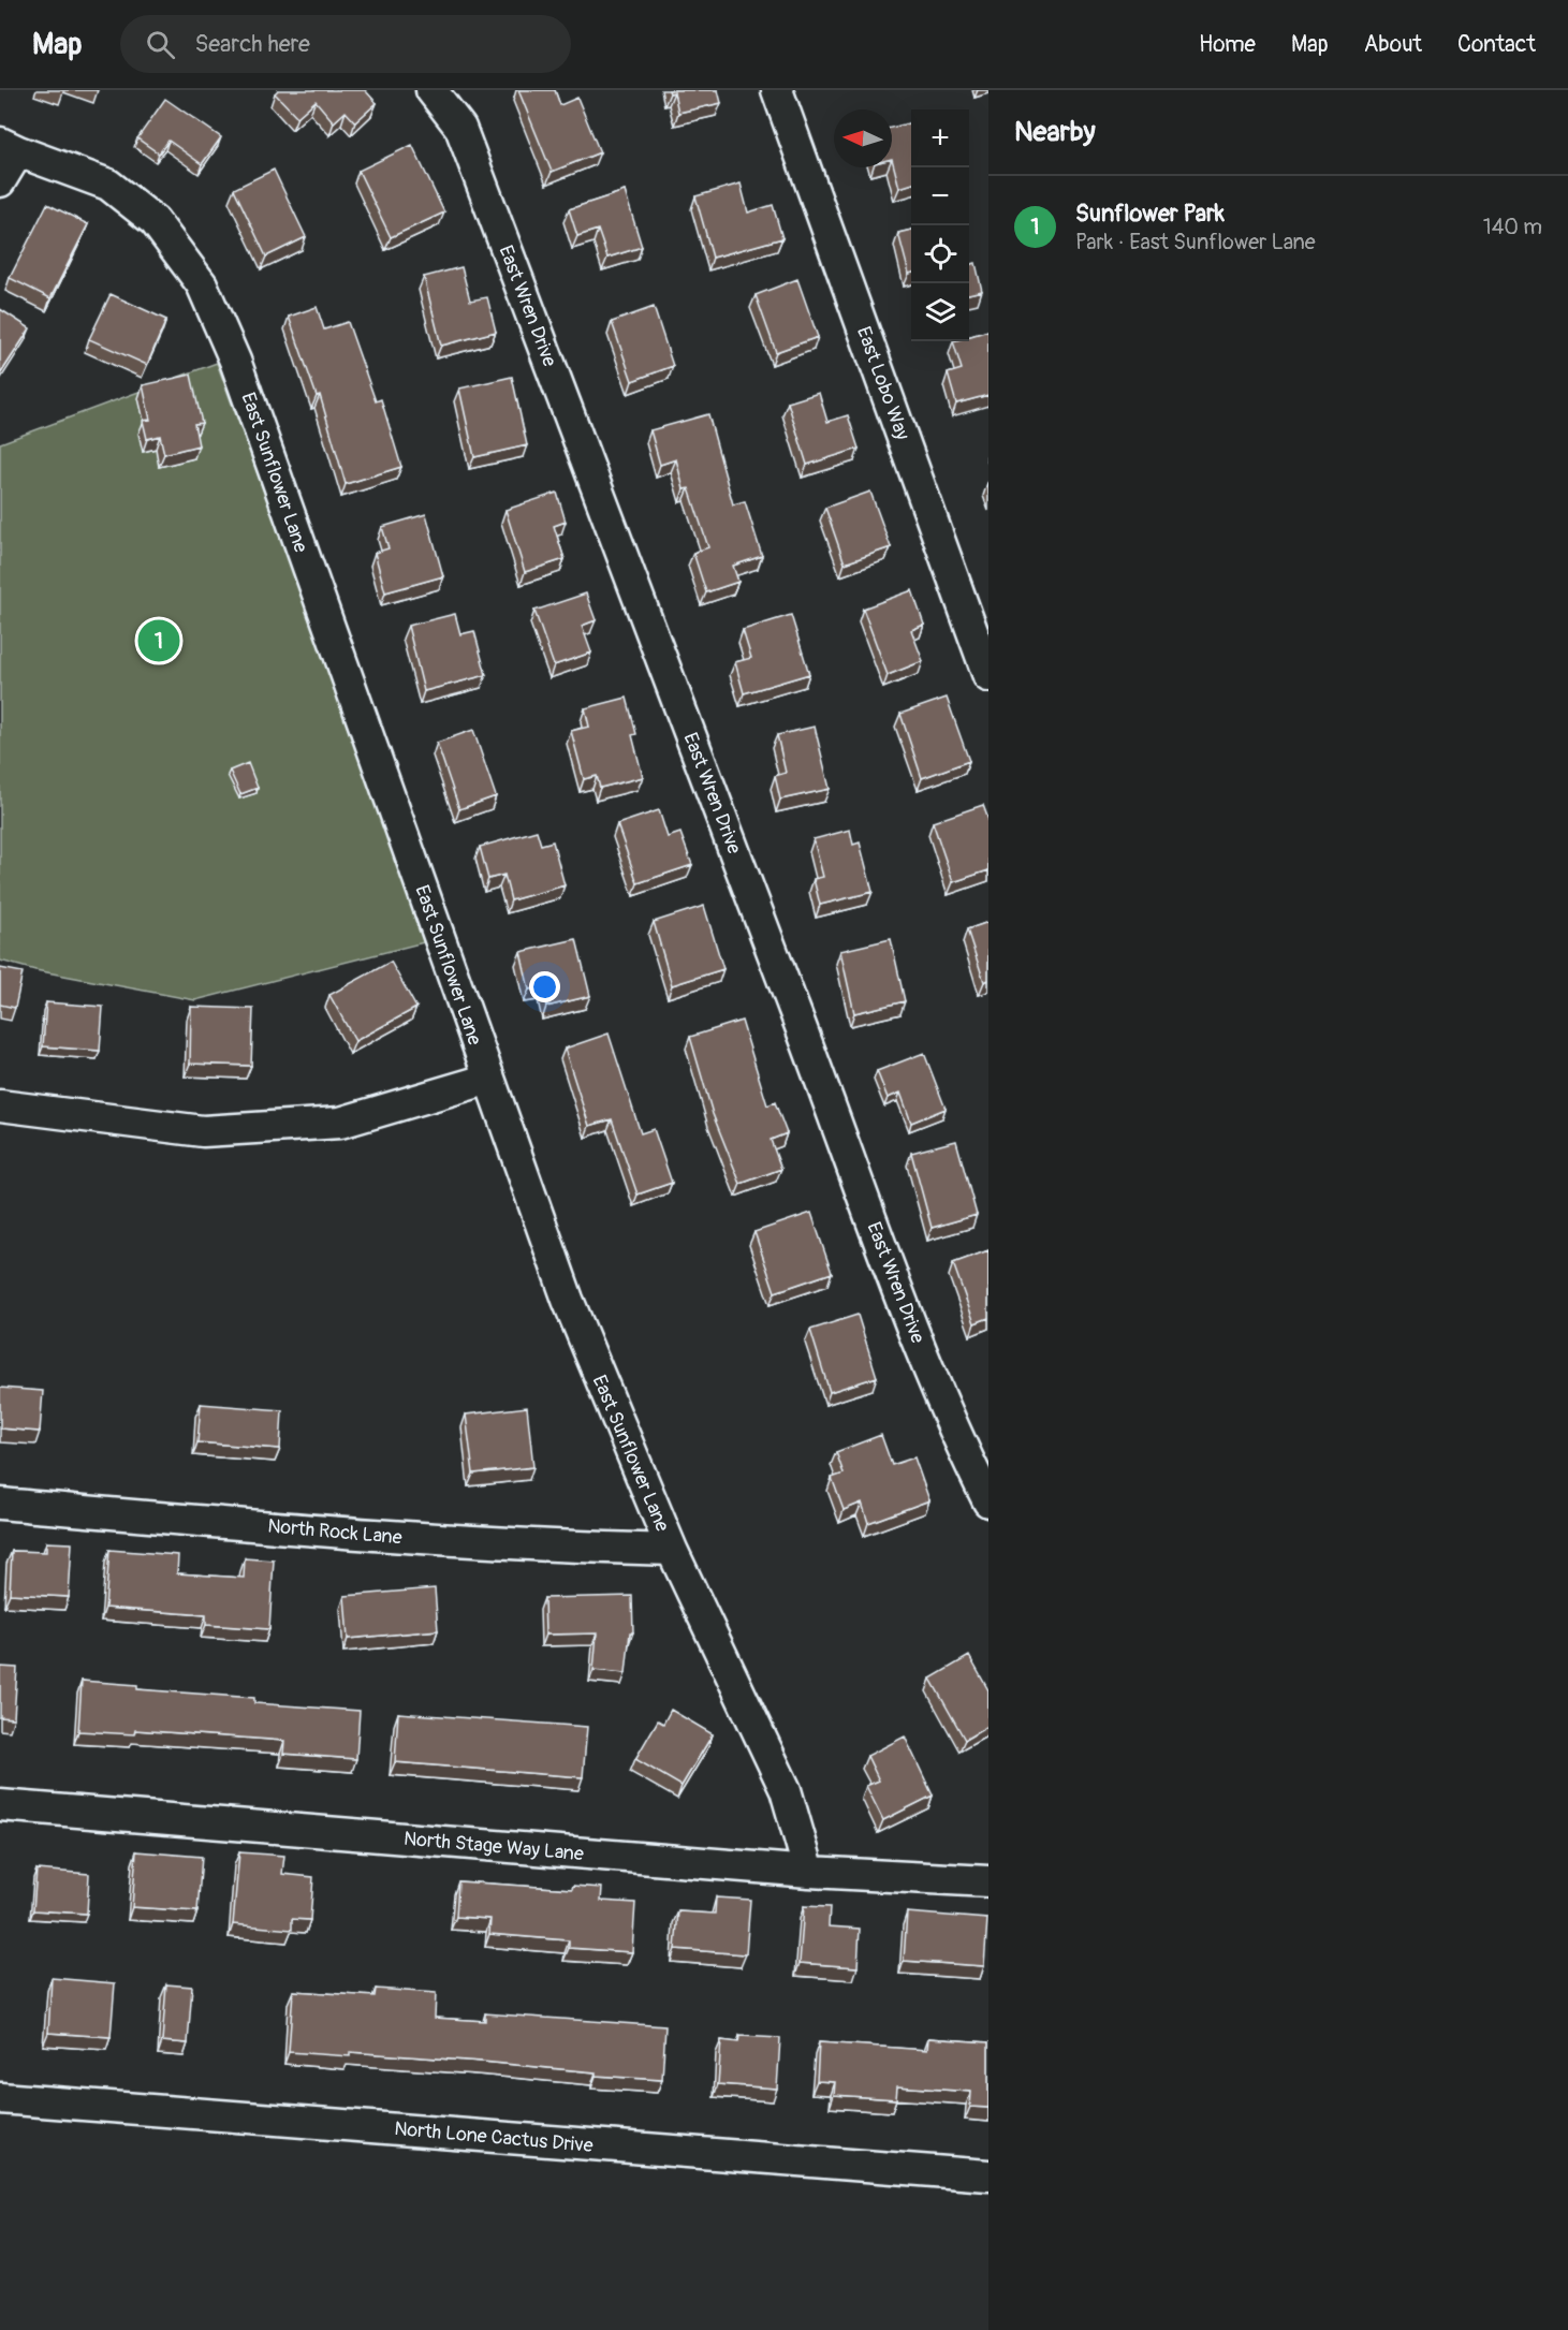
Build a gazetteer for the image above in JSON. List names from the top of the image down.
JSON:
{
  "streets": {
    "street": [
      "East Wren Drive",
      "East Lobo Way",
      "East Sunflower Lane",
      "North Rock Lane",
      "North Stage Way Lane",
      "North Lone Cactus Drive"
    ]
  },
  "crossings": [
    ["East Sunflower Lane", "North Rock Lane"],
    ["East Sunflower Lane", "North Stage Way Lane"]
  ],
  "north": "left",
  "page": {
    "header": "Map",
    "search": "Search here",
    "nav": [
      "Home",
      "Map",
      "About",
      "Contact"
    ],
    "heading": "Nearby",
    "map_buttons": ["+", "−"],
    "list": [
      {
        "mark": "1",
        "name": "Sunflower Park",
        "note": "Park · East Sunflower Lane",
        "value": "140 m"
      }
    ],
    "pins": "1"
  }
}
